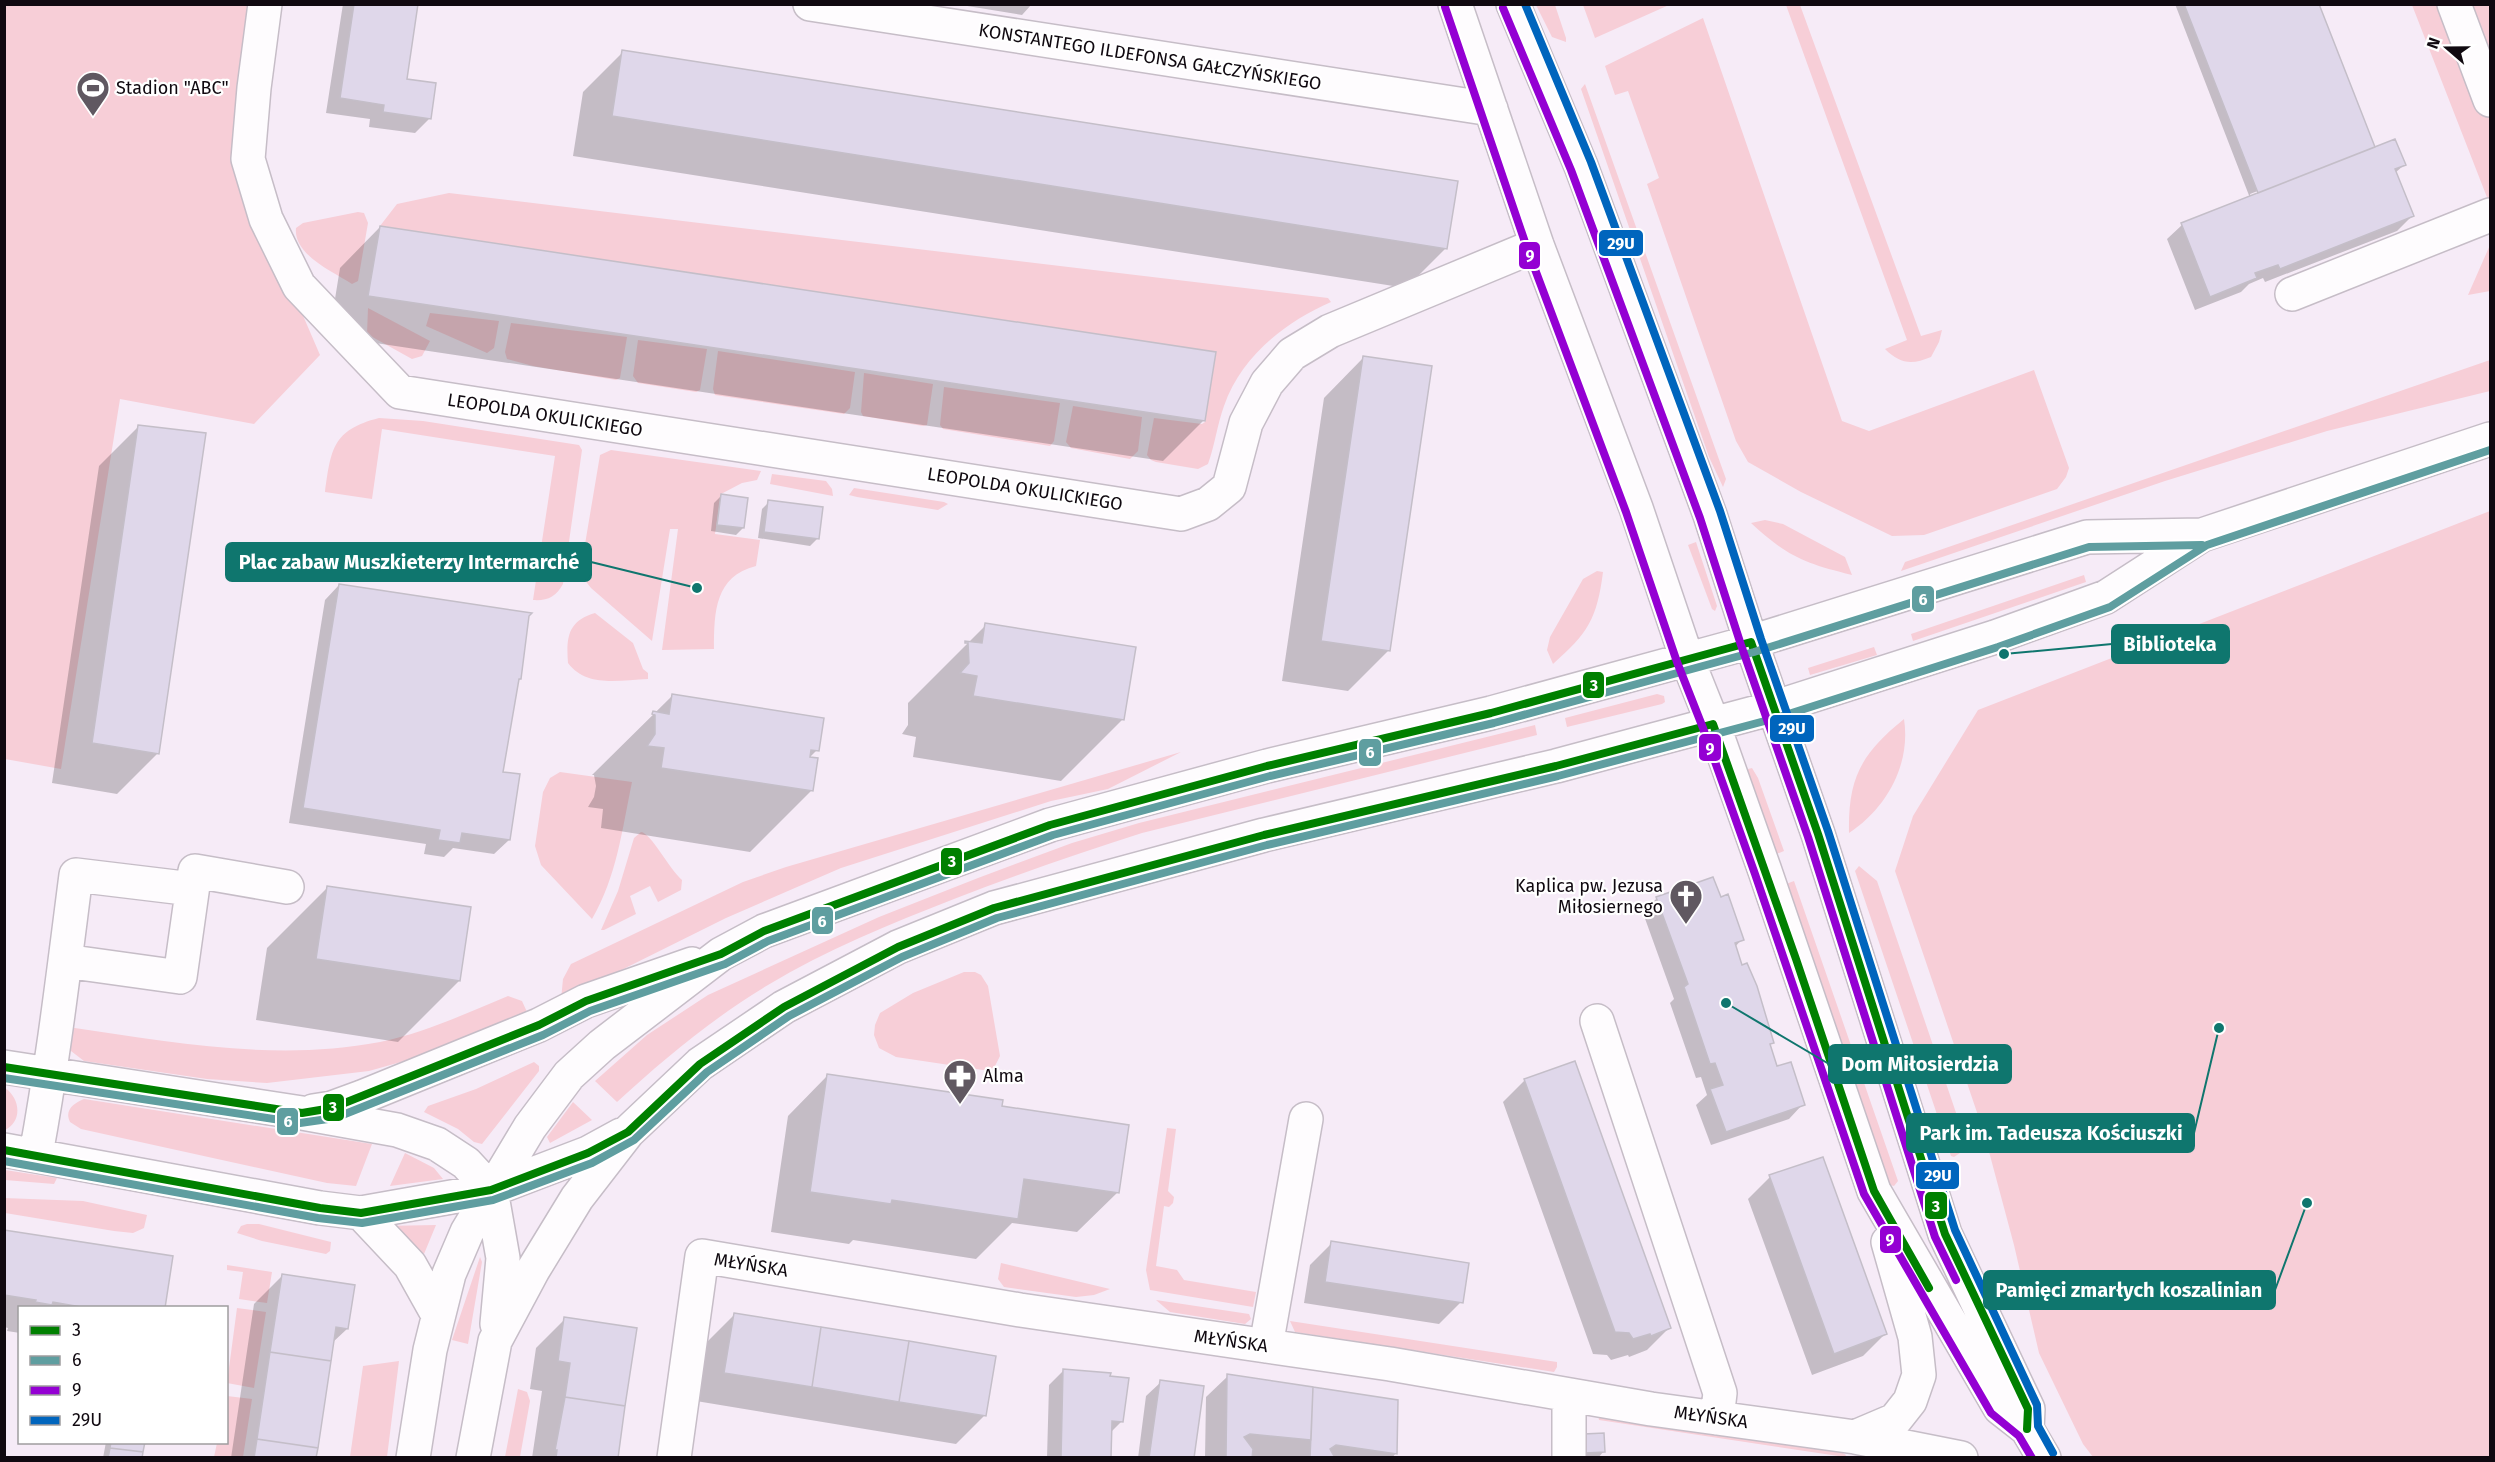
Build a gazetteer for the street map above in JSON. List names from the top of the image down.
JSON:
{
  "streets": {
    "street": ["KONSTANTEGO ILDEFONSA GAŁCZYŃSKIEGO", "LEOPOLDA OKULICKIEGO", "MŁYŃSKA"]
  },
  "places": {
    "sports": ["Stadion \"ABC\""],
    "other": [
      "Plac zabaw Muszkieterzy Intermarché",
      "Biblioteka",
      "Dom Miłosierdzia",
      "Park im. Tadeusza Kościuszki",
      "Pamięci zmarłych koszalinian"
    ],
    "church": ["Kaplica pw. Jezusa Miłosiernego"],
    "pharmacy": ["Alma"]
  },
  "lines": [
    "transit line 29U",
    "transit line 9",
    "transit line 6",
    "transit line 3"
  ],
  "legend": [
    "3",
    "6",
    "9",
    "29U"
  ],
  "north": "left"
}
